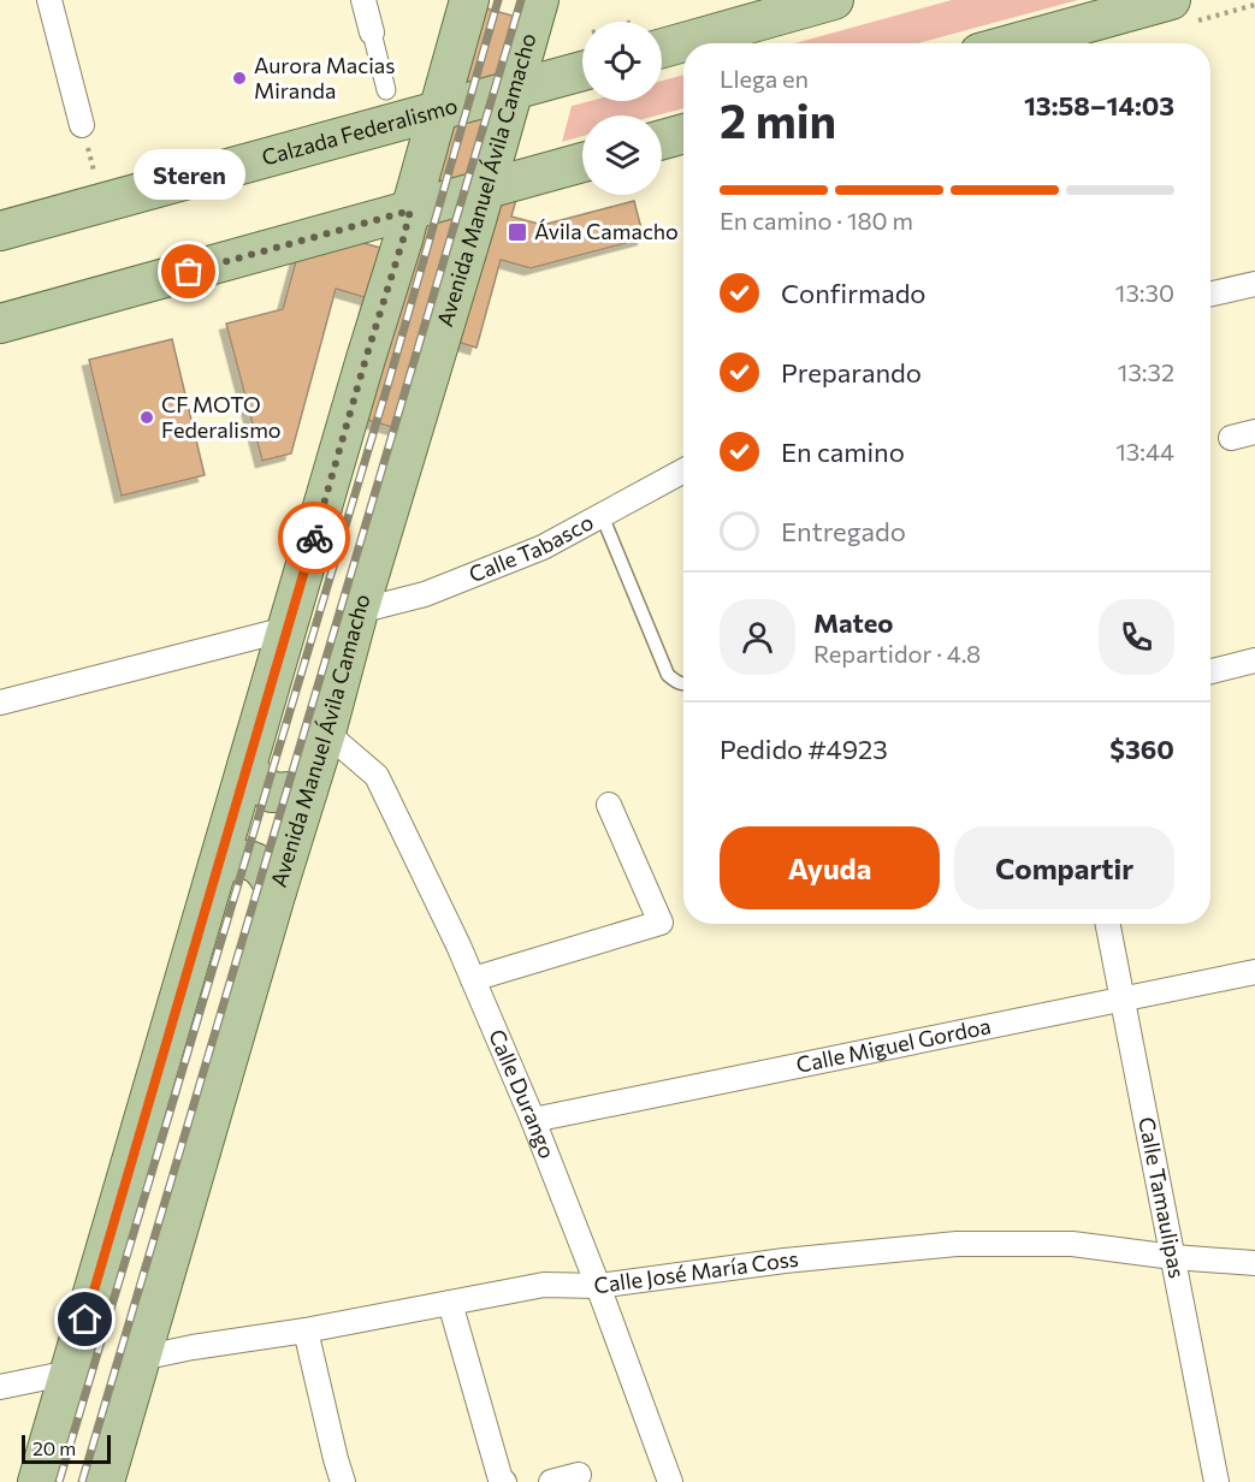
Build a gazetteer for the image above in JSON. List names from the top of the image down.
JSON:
{
  "streets": {
    "main road": ["Calzada Federalismo", "Avenida Manuel Ávila Camacho"],
    "street": [
      "Calle Tabasco",
      "Calle Miguel Gordoa",
      "Calle Durango",
      "Calle Tamaulipas",
      "Calle José María Coss"
    ]
  },
  "crossings": [
    ["Calzada Federalismo", "Avenida Manuel Ávila Camacho"],
    ["Avenida Manuel Ávila Camacho", "Calle Tabasco"],
    ["Avenida Manuel Ávila Camacho", "Calle Durango"],
    ["Avenida Manuel Ávila Camacho", "Calle José María Coss"],
    ["Calle Miguel Gordoa", "Calle Durango"],
    ["Calle Miguel Gordoa", "Calle Tamaulipas"],
    ["Calle Durango", "Calle José María Coss"],
    ["Calle Tamaulipas", "Calle José María Coss"]
  ],
  "places": {
    "other": ["Aurora Macias Miranda", "Steren", "CF MOTO Federalismo"],
    "transit": ["Ávila Camacho"]
  },
  "scale_bar": "20 m",
  "page": {
    "heading": ["2 min", "Llega en", "13:58–14:03"],
    "panel": [
      "Mateo",
      "Repartidor · 4.8",
      "Pedido #4923",
      "$360"
    ],
    "bubble": "Steren",
    "bar": "En camino · 180 m",
    "list": [
      ["Confirmado", "13:30"],
      ["Preparando", "13:32"],
      ["En camino", "13:44"],
      "Entregado"
    ],
    "buttons": ["Ayuda", "Compartir"],
    "scale": "20 m"
  }
}
